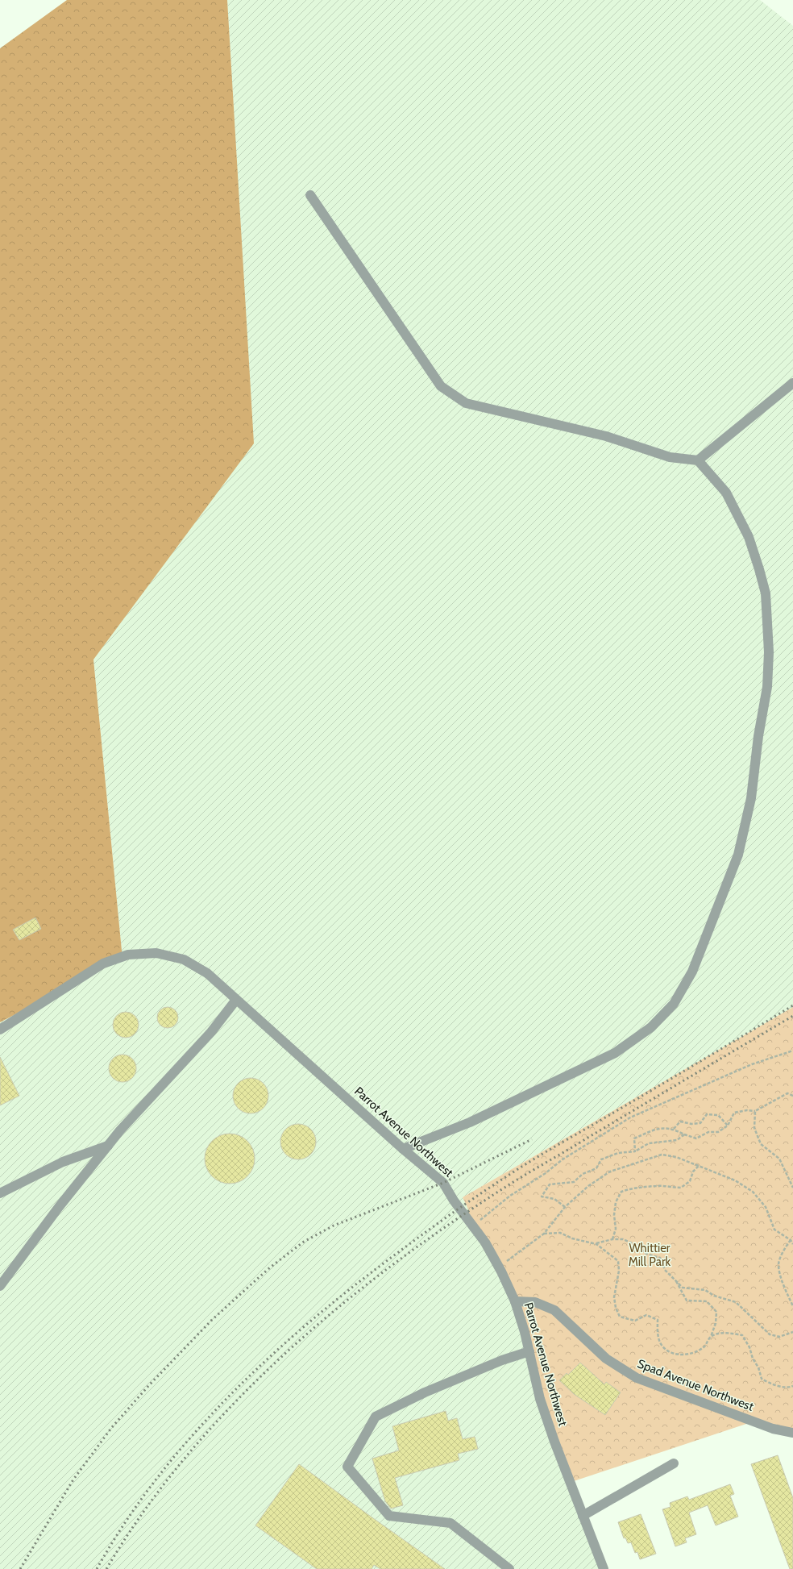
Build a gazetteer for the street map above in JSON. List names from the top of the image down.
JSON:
{
  "streets": {
    "street": ["Parrot Avenue Northwest", "Spad Avenue Northwest"]
  },
  "crossings": [
    ["Parrot Avenue Northwest", "Spad Avenue Northwest"]
  ],
  "parks": ["Whittier Mill Park"]
}
